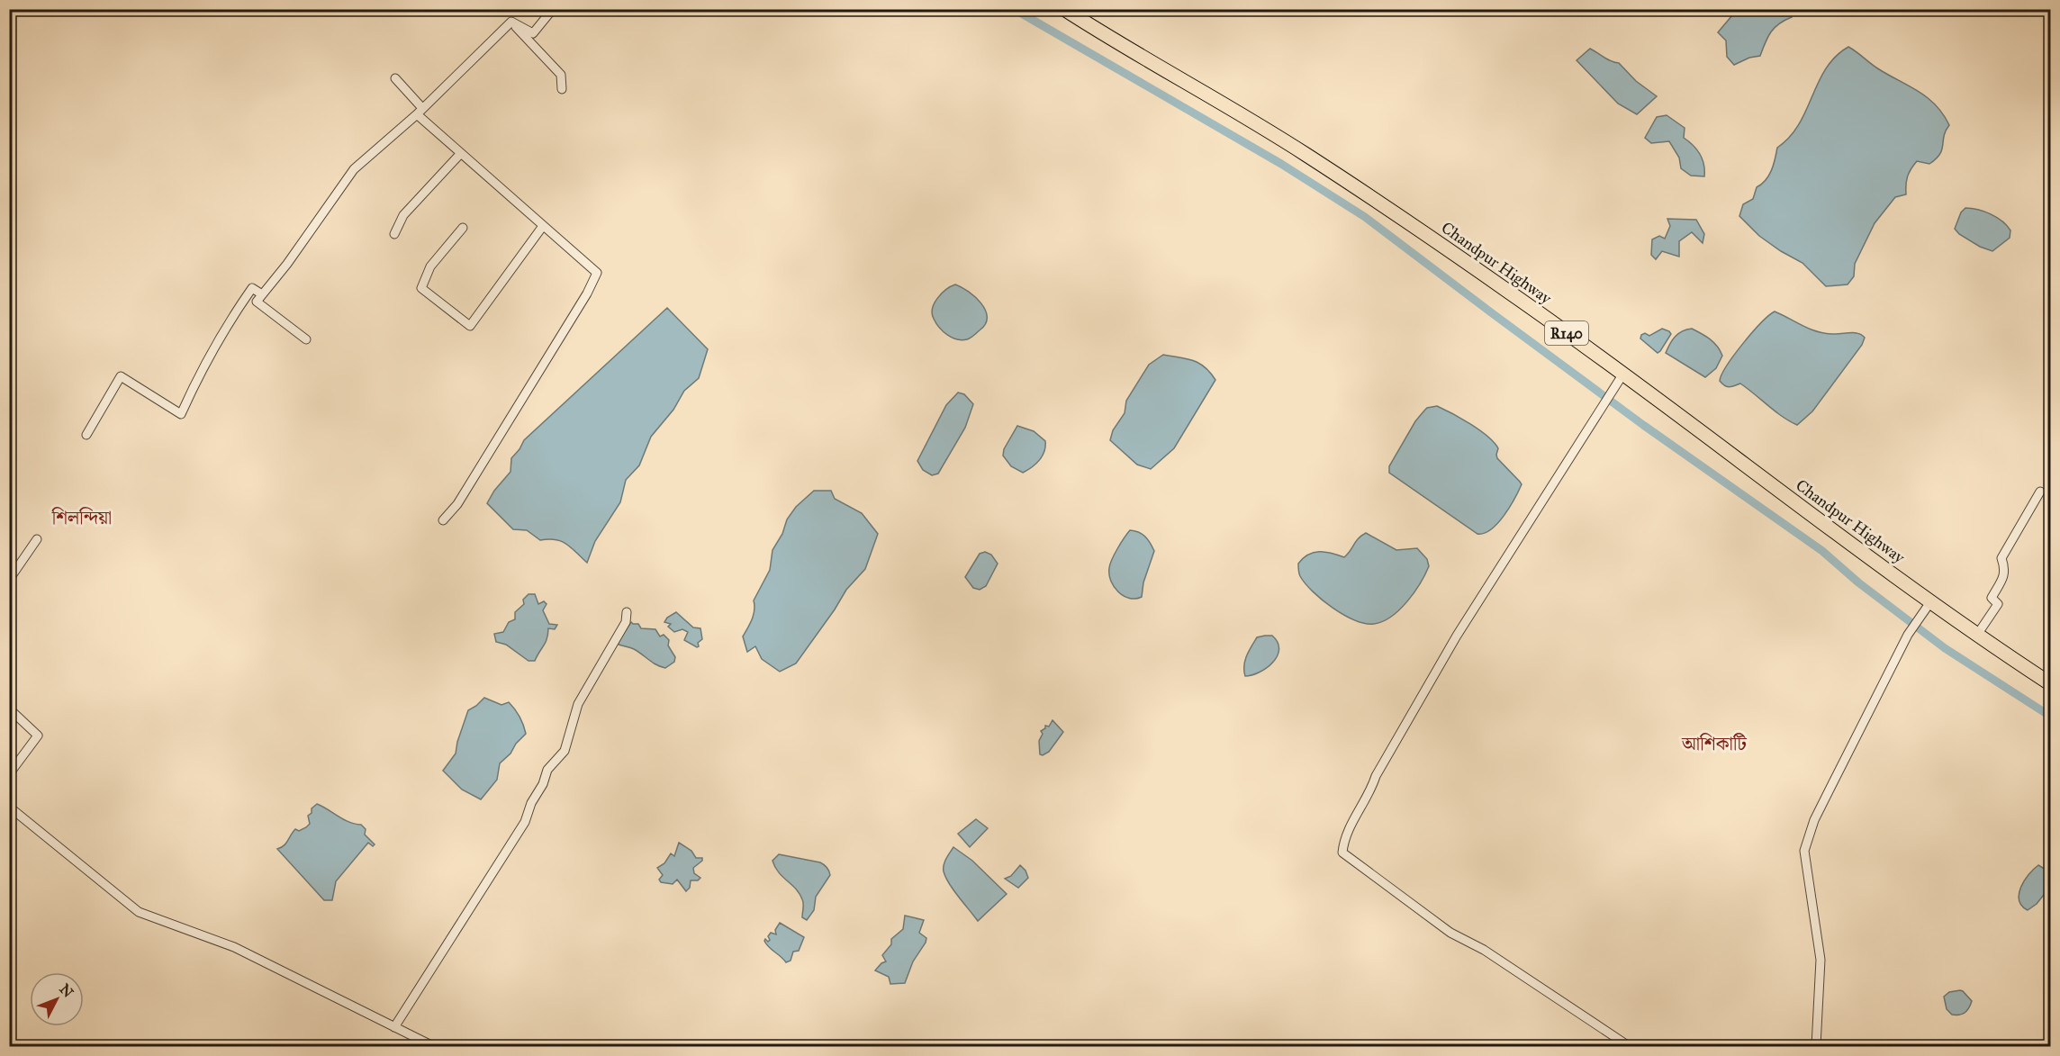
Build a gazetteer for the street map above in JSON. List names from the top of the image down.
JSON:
{
  "streets": {
    "main road": ["Chandpur Highway", "R140"]
  },
  "districts": ["শিলন্দিয়া", "আশিকাটি"],
  "north": "top right"
}
